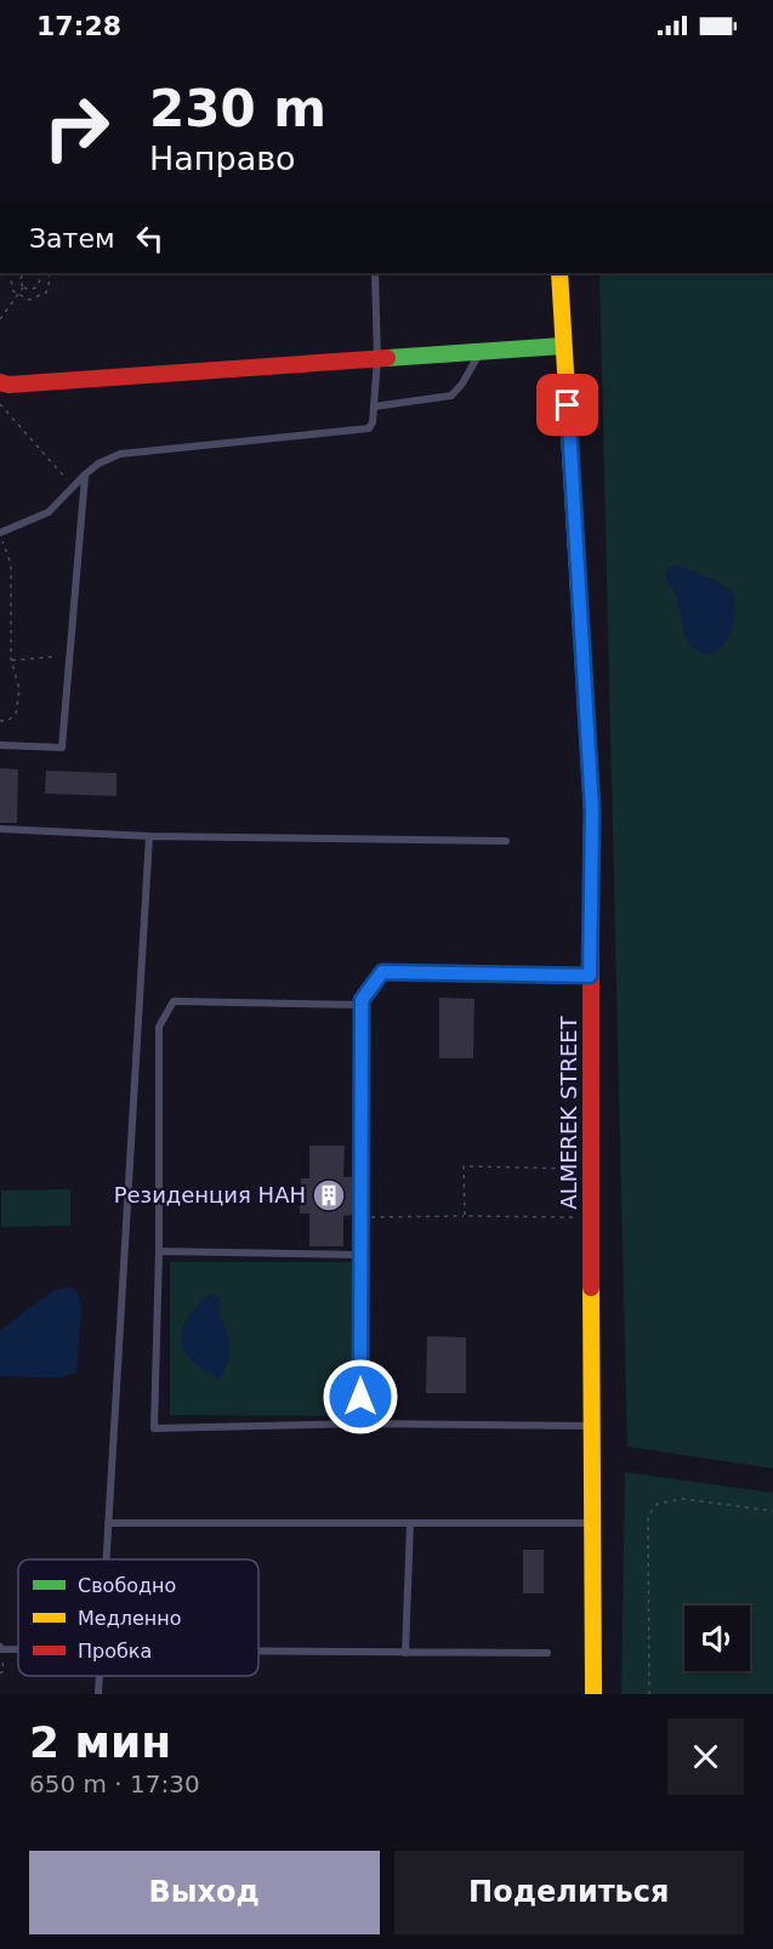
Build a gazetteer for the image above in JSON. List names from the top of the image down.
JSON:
{
  "streets": {
    "street": ["ALMEREK STREET"]
  },
  "places": {
    "building": ["Резиденция НАН"]
  },
  "legend": ["Свободно", "Медленно", "Пробка"],
  "page": {
    "status": "17:28",
    "turn": ["230 m", "Направо"],
    "then": "Затем",
    "heading": ["2 мин", "650 m · 17:30"],
    "buttons": ["Выход", "Поделиться"]
  }
}
